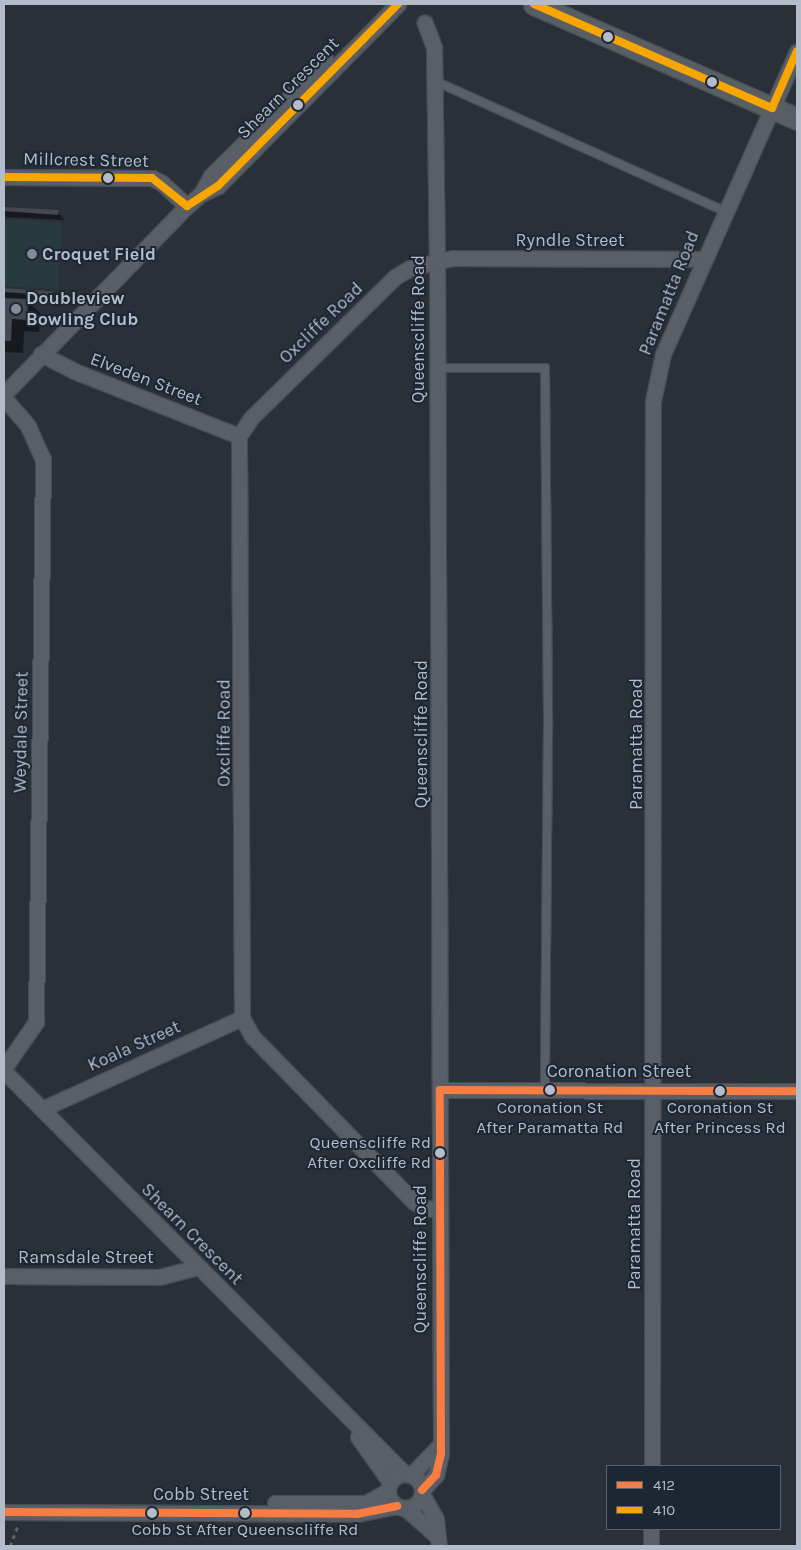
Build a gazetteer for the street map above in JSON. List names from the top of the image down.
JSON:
{
  "streets": {
    "street": [
      "Shearn Crescent",
      "Millcrest Street",
      "Ryndle Street",
      "Paramatta Road",
      "Oxcliffe Road",
      "Queenscliffe Road",
      "Elveden Street",
      "Weydale Street",
      "Koala Street",
      "Coronation Street",
      "Ramsdale Street",
      "Cobb Street"
    ]
  },
  "crossings": [
    ["Shearn Crescent", "Millcrest Street"],
    ["Shearn Crescent", "Queenscliffe Road"],
    ["Shearn Crescent", "Elveden Street"],
    ["Shearn Crescent", "Weydale Street"],
    ["Shearn Crescent", "Koala Street"],
    ["Shearn Crescent", "Ramsdale Street"],
    ["Shearn Crescent", "Cobb Street"],
    ["Ryndle Street", "Paramatta Road"],
    ["Ryndle Street", "Oxcliffe Road"],
    ["Ryndle Street", "Queenscliffe Road"],
    ["Paramatta Road", "Coronation Street"],
    ["Oxcliffe Road", "Queenscliffe Road"],
    ["Oxcliffe Road", "Elveden Street"],
    ["Oxcliffe Road", "Koala Street"],
    ["Queenscliffe Road", "Coronation Street"],
    ["Queenscliffe Road", "Cobb Street"]
  ],
  "places": [
    "Croquet Field",
    "Doubleview Bowling Club",
    "Coronation St After Paramatta Rd",
    "Coronation St After Princess Rd",
    "Queenscliffe Rd After Oxcliffe Rd",
    "Cobb St After Queenscliffe Rd"
  ],
  "lines": ["transit line 410", "transit line 412"],
  "legend": ["412", "410"]
}
